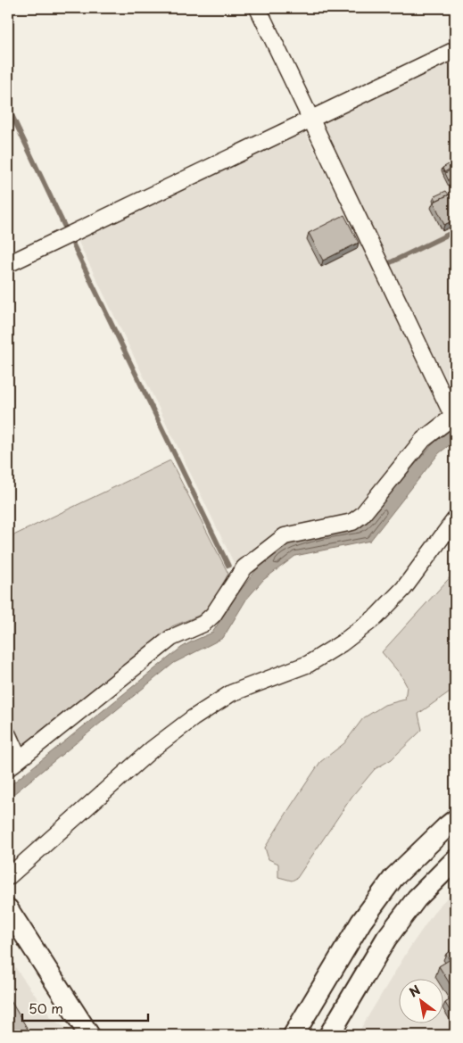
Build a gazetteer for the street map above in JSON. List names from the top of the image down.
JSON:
{
  "scale_bar": "50 m",
  "north": "top left"
}
